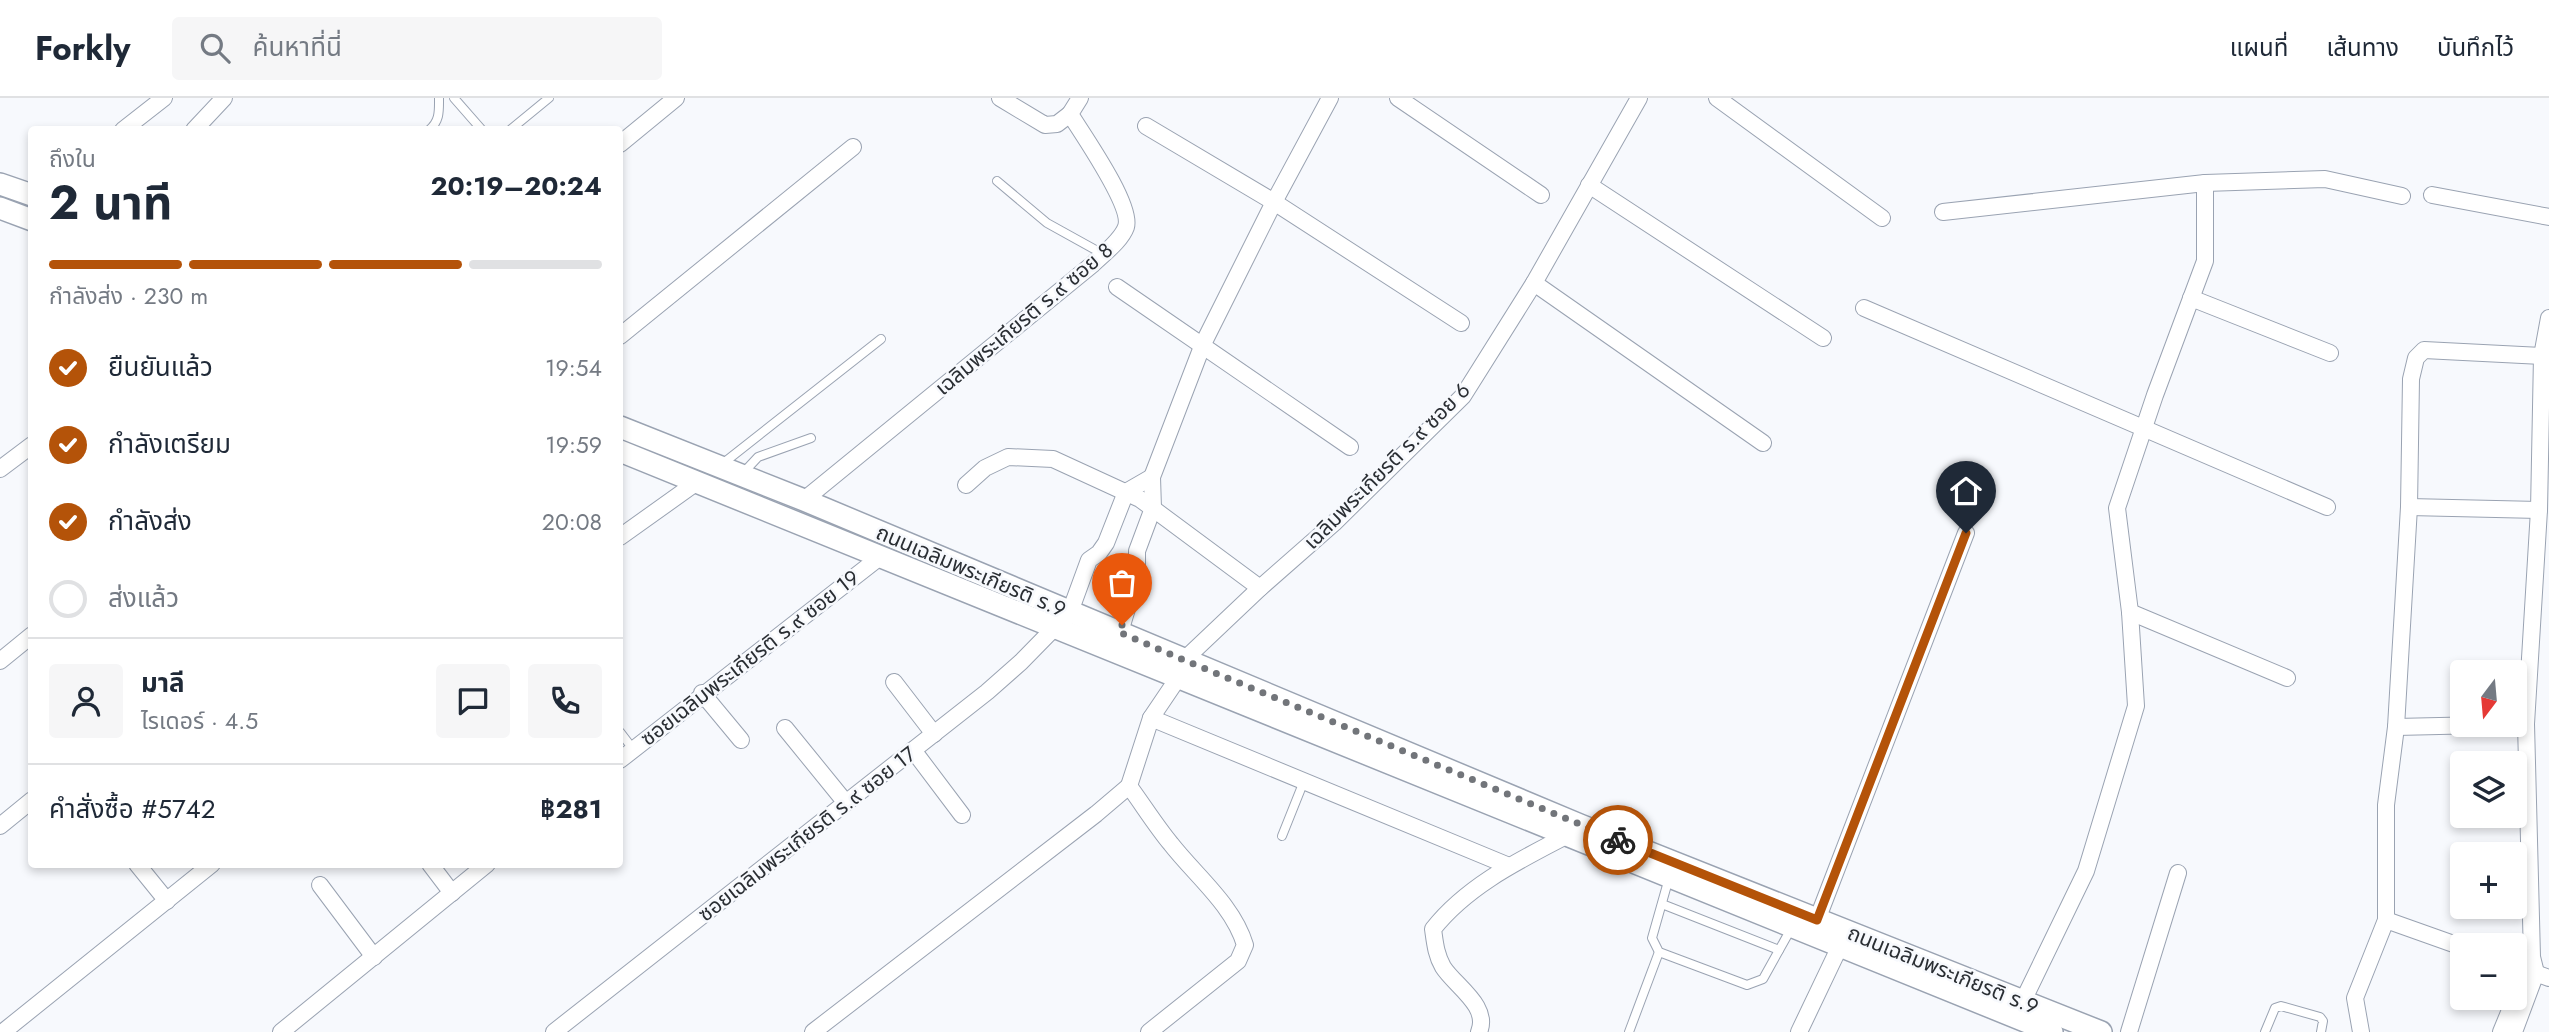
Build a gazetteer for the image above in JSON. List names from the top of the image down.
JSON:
{
  "streets": {
    "main road": ["ถนนเฉลิมพระเกียรติ ร.9"],
    "street": [
      "เฉลิมพระเกียรติ ร.๙ ซอย 8",
      "เฉลิมพระเกียรติ ร.๙ ซอย 6",
      "ซอยเฉลิมพระเกียรติ ร.๙ ซอย 19",
      "ซอยเฉลิมพระเกียรติ ร.๙ ซอย 17"
    ]
  },
  "crossings": [
    ["เฉลิมพระเกียรติ ร.๙ ซอย 8", "ถนนเฉลิมพระเกียรติ ร.9"],
    ["เฉลิมพระเกียรติ ร.๙ ซอย 6", "ถนนเฉลิมพระเกียรติ ร.9"],
    ["ถนนเฉลิมพระเกียรติ ร.9", "ซอยเฉลิมพระเกียรติ ร.๙ ซอย 19"],
    ["ถนนเฉลิมพระเกียรติ ร.9", "ซอยเฉลิมพระเกียรติ ร.๙ ซอย 17"]
  ],
  "north": "bottom",
  "page": {
    "header": "Forkly",
    "search": "ค้นหาที่นี่",
    "nav": ["แผนที่", "เส้นทาง", "บันทึกไว้"],
    "heading": ["2 นาที", "ถึงใน", "20:19–20:24"],
    "panel": [
      "มาลี",
      "ไรเดอร์ · 4.5",
      "คำสั่งซื้อ #5742",
      "฿281"
    ],
    "bar": "กำลังส่ง · 230 m",
    "list": [
      ["ยืนยันแล้ว", "19:54"],
      ["กำลังเตรียม", "19:59"],
      ["กำลังส่ง", "20:08"],
      "ส่งแล้ว"
    ],
    "map_buttons": ["+", "−"]
  }
}
